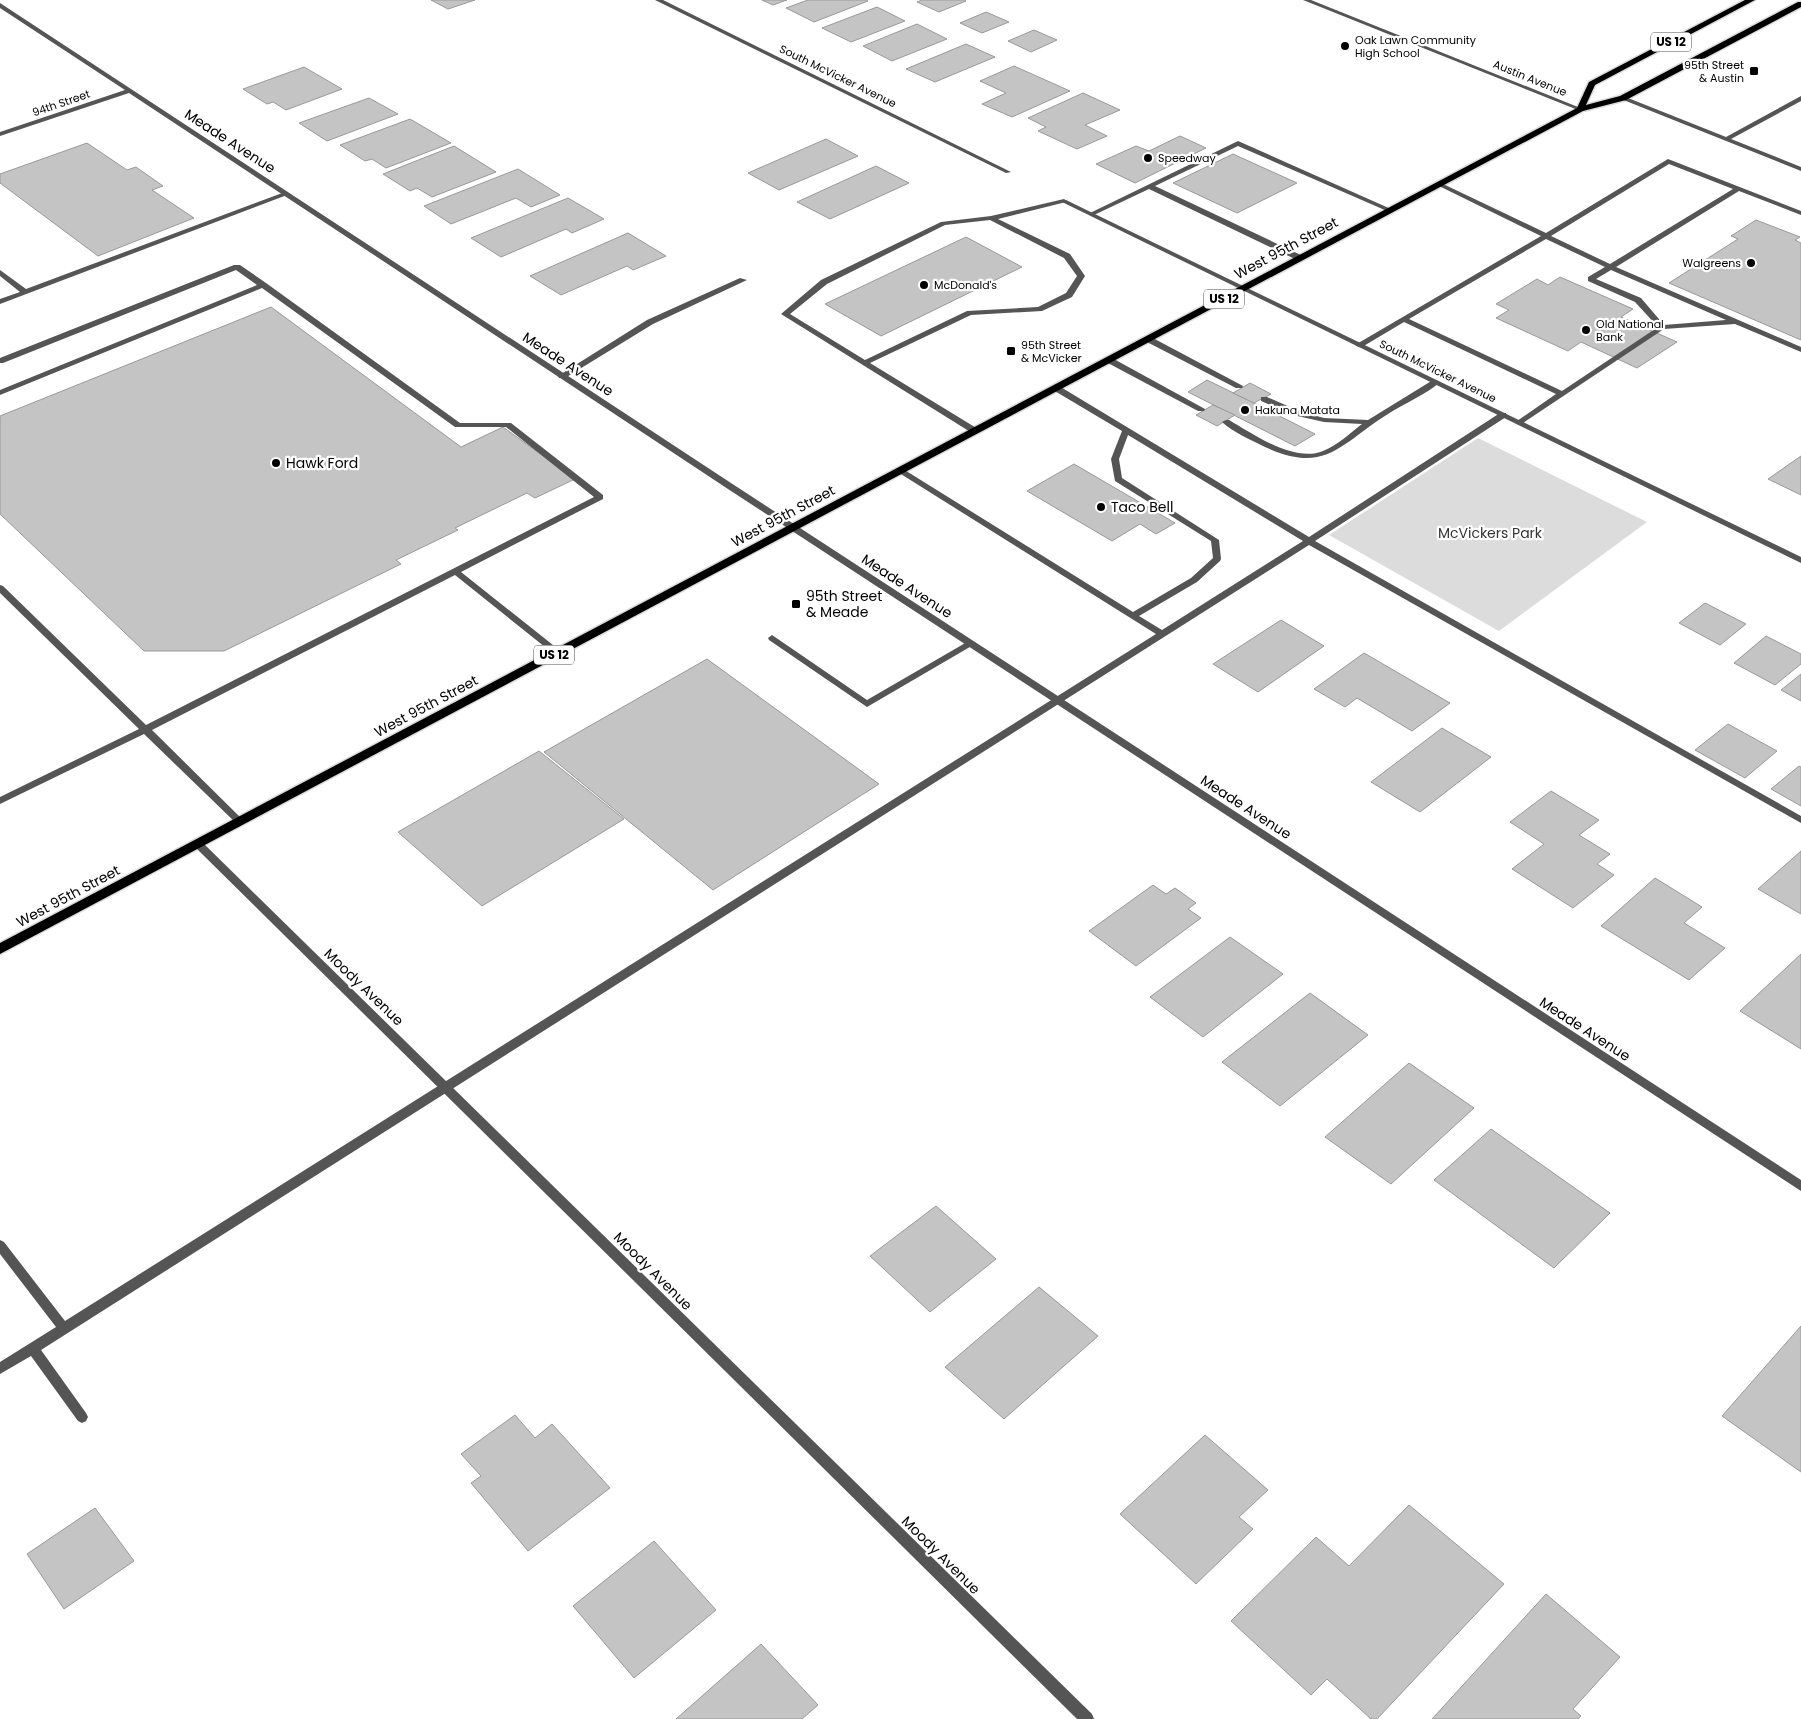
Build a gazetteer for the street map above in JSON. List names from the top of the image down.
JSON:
{
  "streets": {
    "main road": ["US 12", "West 95th Street"],
    "street": [
      "South McVicker Avenue",
      "Austin Avenue",
      "94th Street",
      "Meade Avenue",
      "Moody Avenue"
    ]
  },
  "crossings": [
    ["US 12", "Austin Avenue"],
    ["US 12", "West 95th Street"],
    ["South McVicker Avenue", "West 95th Street"],
    ["Austin Avenue", "West 95th Street"],
    ["94th Street", "Meade Avenue"],
    ["Meade Avenue", "West 95th Street"],
    ["West 95th Street", "Moody Avenue"]
  ],
  "parks": ["McVickers Park"],
  "places": {
    "other": [
      "Oak Lawn Community High School",
      "Speedway",
      "Walgreens",
      "McDonald's",
      "Old National Bank",
      "Hakuna Matata",
      "Hawk Ford",
      "Taco Bell"
    ],
    "transit": ["95th Street & Austin", "95th Street & McVicker", "95th Street & Meade"]
  }
}
